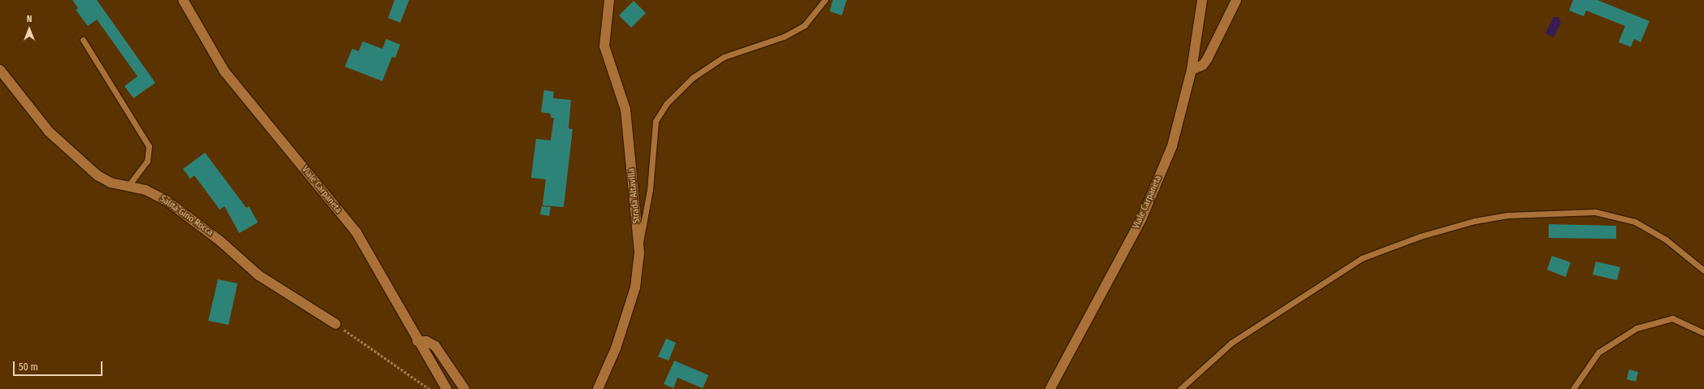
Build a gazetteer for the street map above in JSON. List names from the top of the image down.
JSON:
{
  "streets": {
    "street": ["Viale Carpaneta", "Strada Altavilla", "Salita Gino Rocca"]
  },
  "scale_bar": "50 m",
  "north": "top"
}
